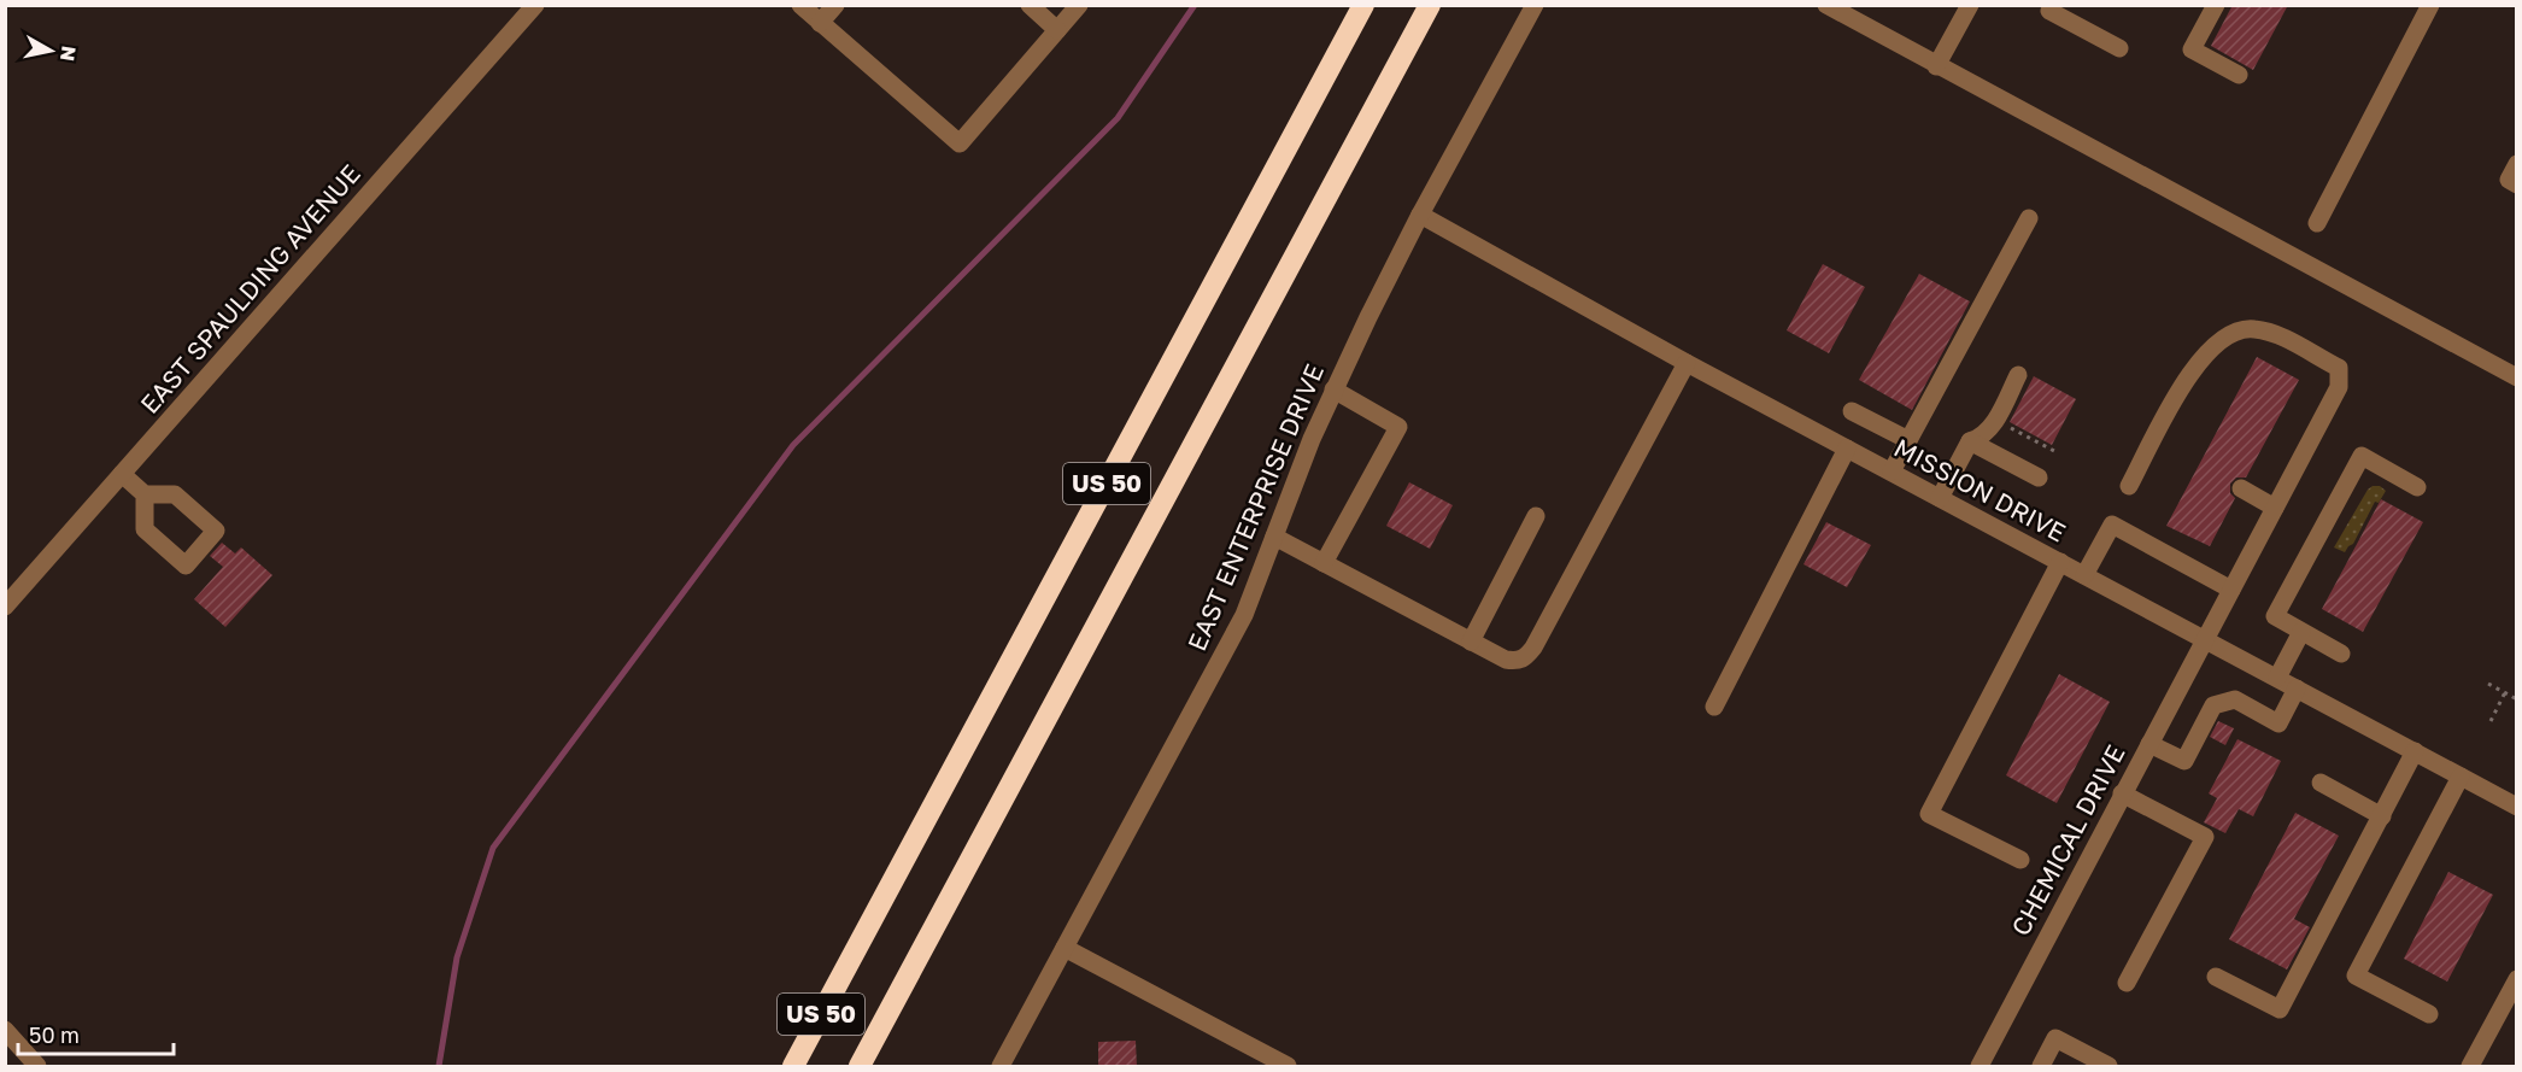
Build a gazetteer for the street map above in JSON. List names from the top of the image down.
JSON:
{
  "streets": {
    "highway": ["US 50"],
    "street": [
      "EAST SPAULDING AVENUE",
      "MISSION DRIVE",
      "EAST ENTERPRISE DRIVE",
      "CHEMICAL DRIVE"
    ]
  },
  "crossings": [
    ["MISSION DRIVE", "EAST ENTERPRISE DRIVE"],
    ["MISSION DRIVE", "CHEMICAL DRIVE"]
  ],
  "scale_bar": "50 m",
  "north": "right"
}
